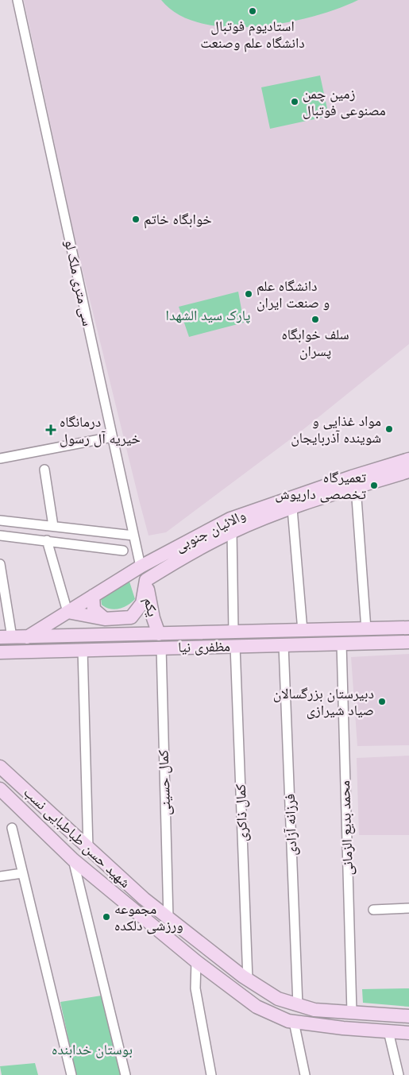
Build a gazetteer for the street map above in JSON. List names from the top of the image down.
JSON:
{
  "streets": {
    "main road": [
      "والائیان جنوبی",
      "یکم",
      "مظفری نیا",
      "شهید حسن طباطبایی نسب"
    ],
    "street": [
      "سی متری ملک لو",
      "کمال حسینی",
      "کمال ذاکری",
      "فرزانه آزادی",
      "محمد بدیع الزمانی"
    ]
  },
  "crossings": [
    ["سی متری ملک لو", "والائیان جنوبی"],
    ["والائیان جنوبی", "یکم"],
    ["والائیان جنوبی", "مظفری نیا"],
    ["یکم", "مظفری نیا"],
    ["مظفری نیا", "کمال حسینی"],
    ["مظفری نیا", "کمال ذاکری"],
    ["مظفری نیا", "فرزانه آزادی"],
    ["مظفری نیا", "محمد بدیع الزمانی"],
    ["کمال حسینی", "شهید حسن طباطبایی نسب"],
    ["کمال ذاکری", "شهید حسن طباطبایی نسب"],
    ["فرزانه آزادی", "شهید حسن طباطبایی نسب"],
    ["محمد بدیع الزمانی", "شهید حسن طباطبایی نسب"]
  ],
  "parks": ["پارک سید الشهدا", "بوستان خدابنده"],
  "places": {
    "other": [
      "استادیوم فوتبال دانشگاه علم وصنعت",
      "زمین چمن مصنوعی فوتبال",
      "خوابگاه خاتم",
      "دانشگاه علم و صنعت ایران",
      "سلف خوابگاه پسران",
      "مواد غذایی و شوینده آذربایجان",
      "تعمیرگاه تخصصی داریوش",
      "دبیرستان بزرگسالان صیاد شیرازی",
      "مجموعه ورزشی دلکده"
    ],
    "health": ["درمانگاه خیریه آل رسول"]
  }
}
